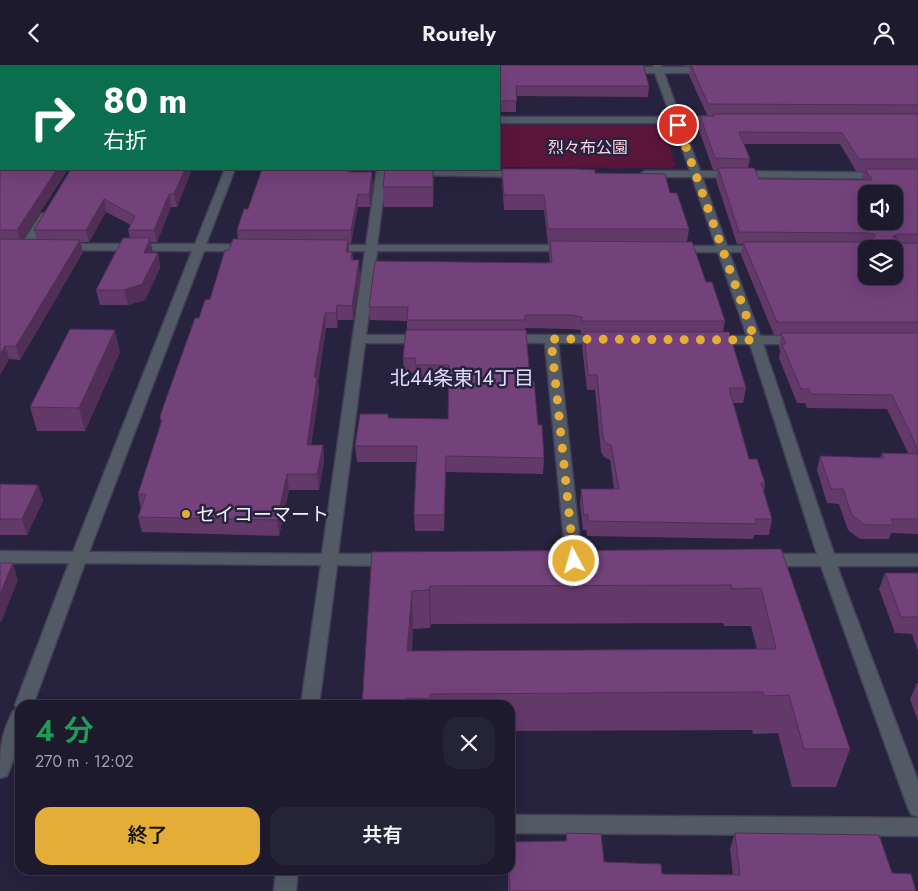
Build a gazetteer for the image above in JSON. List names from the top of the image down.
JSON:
{
  "districts": ["北44条東14丁目"],
  "parks": ["烈々布公園"],
  "places": ["セイコーマート"],
  "page": {
    "header": "Routely",
    "turn": ["80 m", "右折"],
    "heading": ["4 分", "270 m · 12:02"],
    "buttons": ["終了", "共有"]
  }
}
